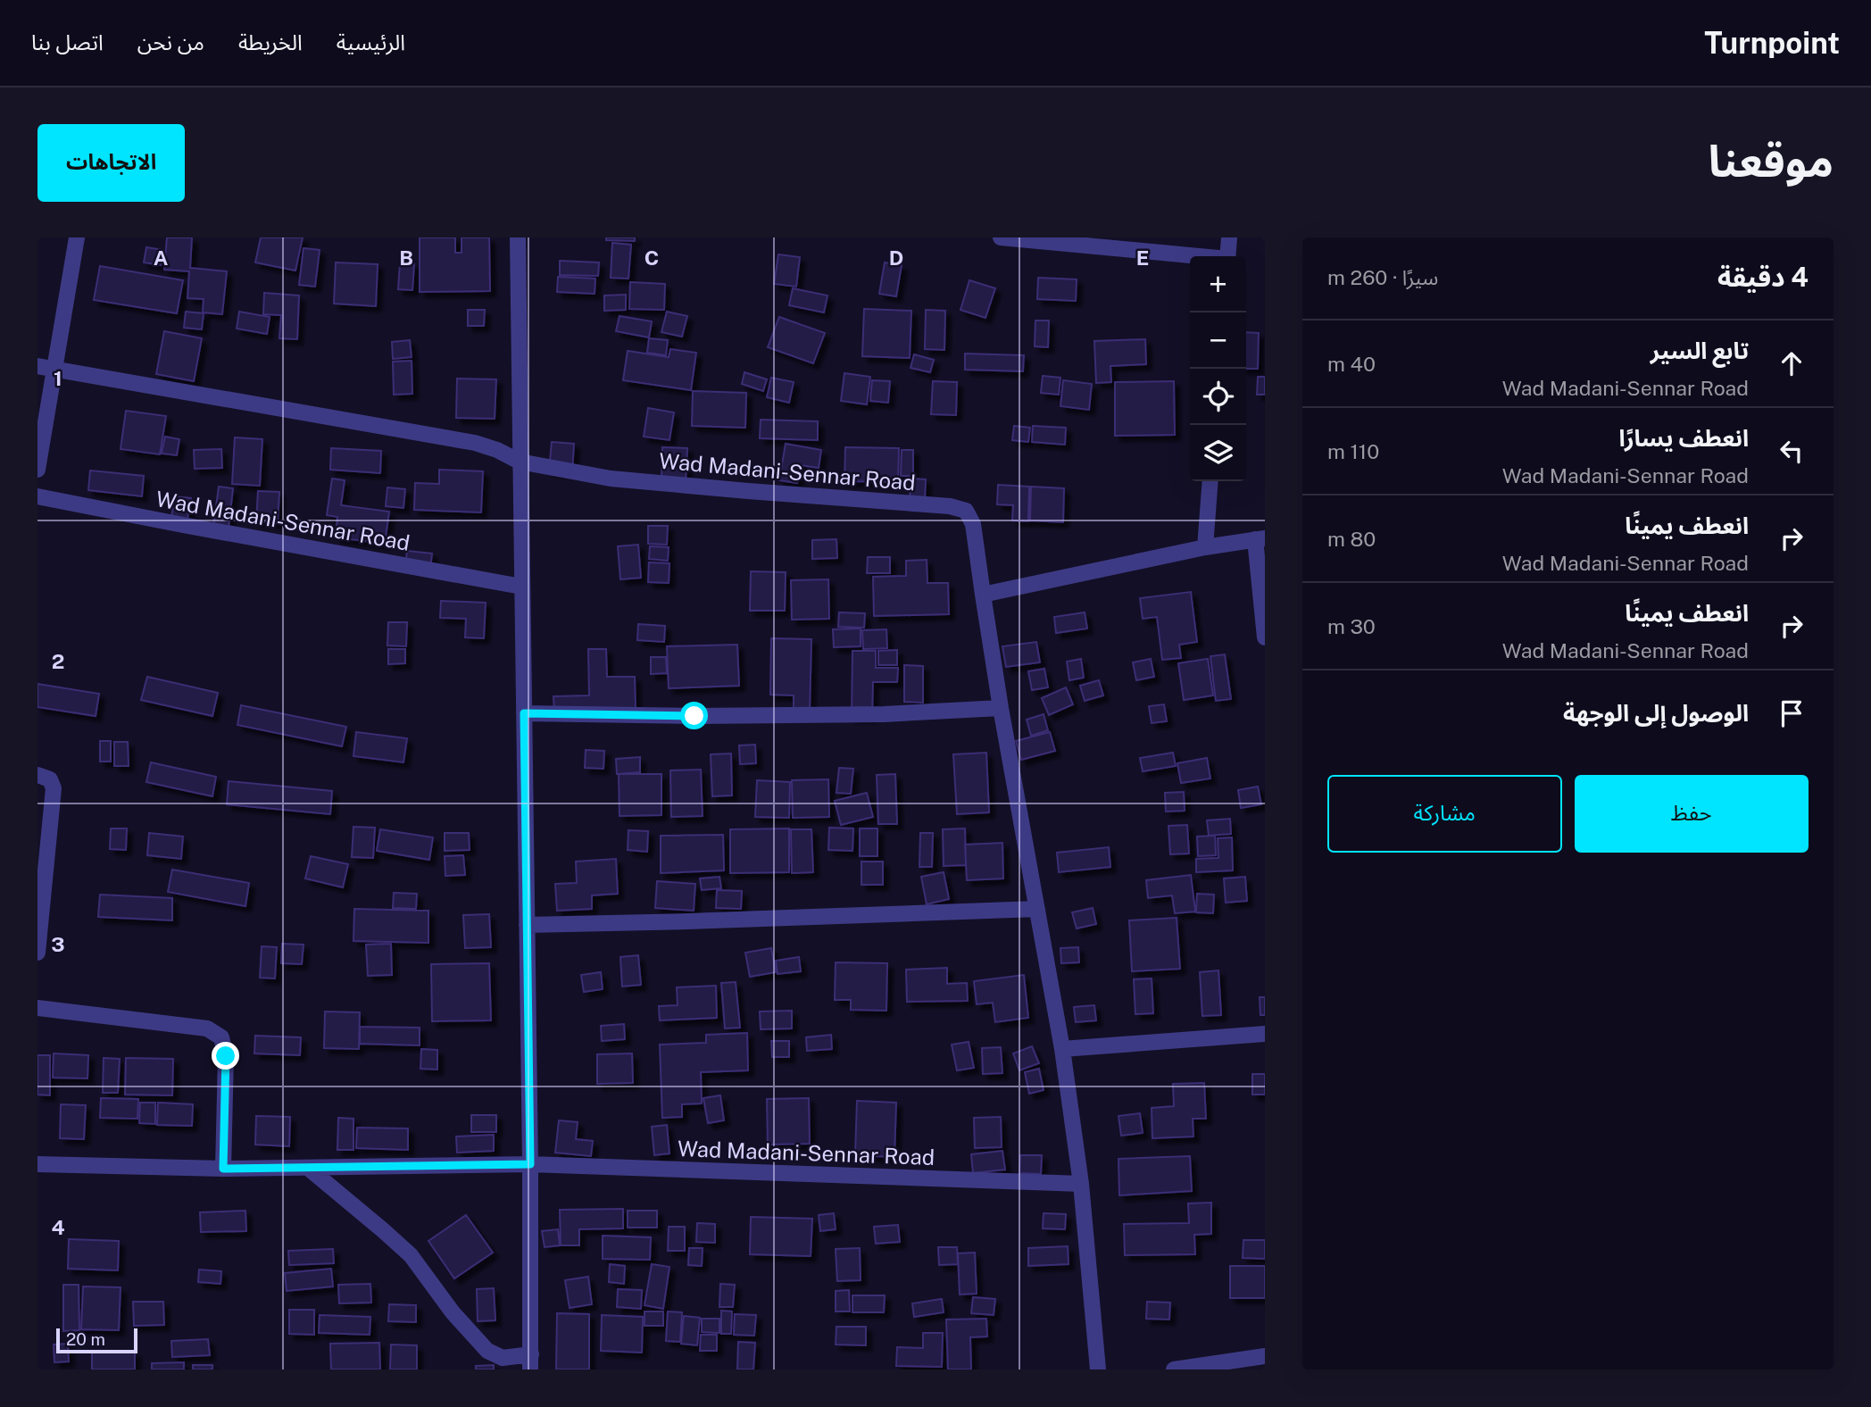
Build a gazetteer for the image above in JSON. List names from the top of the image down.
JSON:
{
  "streets": {
    "street": ["Wad Madani-Sennar Road"]
  },
  "scale_bar": "20 m",
  "page": {
    "header": "Turnpoint",
    "nav": [
      "الرئيسية",
      "الخريطة",
      "من نحن",
      "اتصل بنا"
    ],
    "title": "موقعنا",
    "buttons": [
      "الاتجاهات",
      ["حفظ", "مشاركة"]
    ],
    "heading": ["4 دقيقة", "سيرًا · 260 m"],
    "map_buttons": ["+", "−"],
    "list": [
      ["تابع السير", "Wad Madani-Sennar Road", "40 m"],
      ["انعطف يسارًا", "Wad Madani-Sennar Road", "110 m"],
      ["انعطف يمينًا", "Wad Madani-Sennar Road", "80 m"],
      ["انعطف يمينًا", "Wad Madani-Sennar Road", "30 m"],
      "الوصول إلى الوجهة"
    ],
    "scale": "20 m"
  },
  "grid": {
    "columns": [
      "A",
      "B",
      "C",
      "D",
      "E"
    ],
    "rows": [
      "1",
      "2",
      "3",
      "4"
    ]
  }
}
